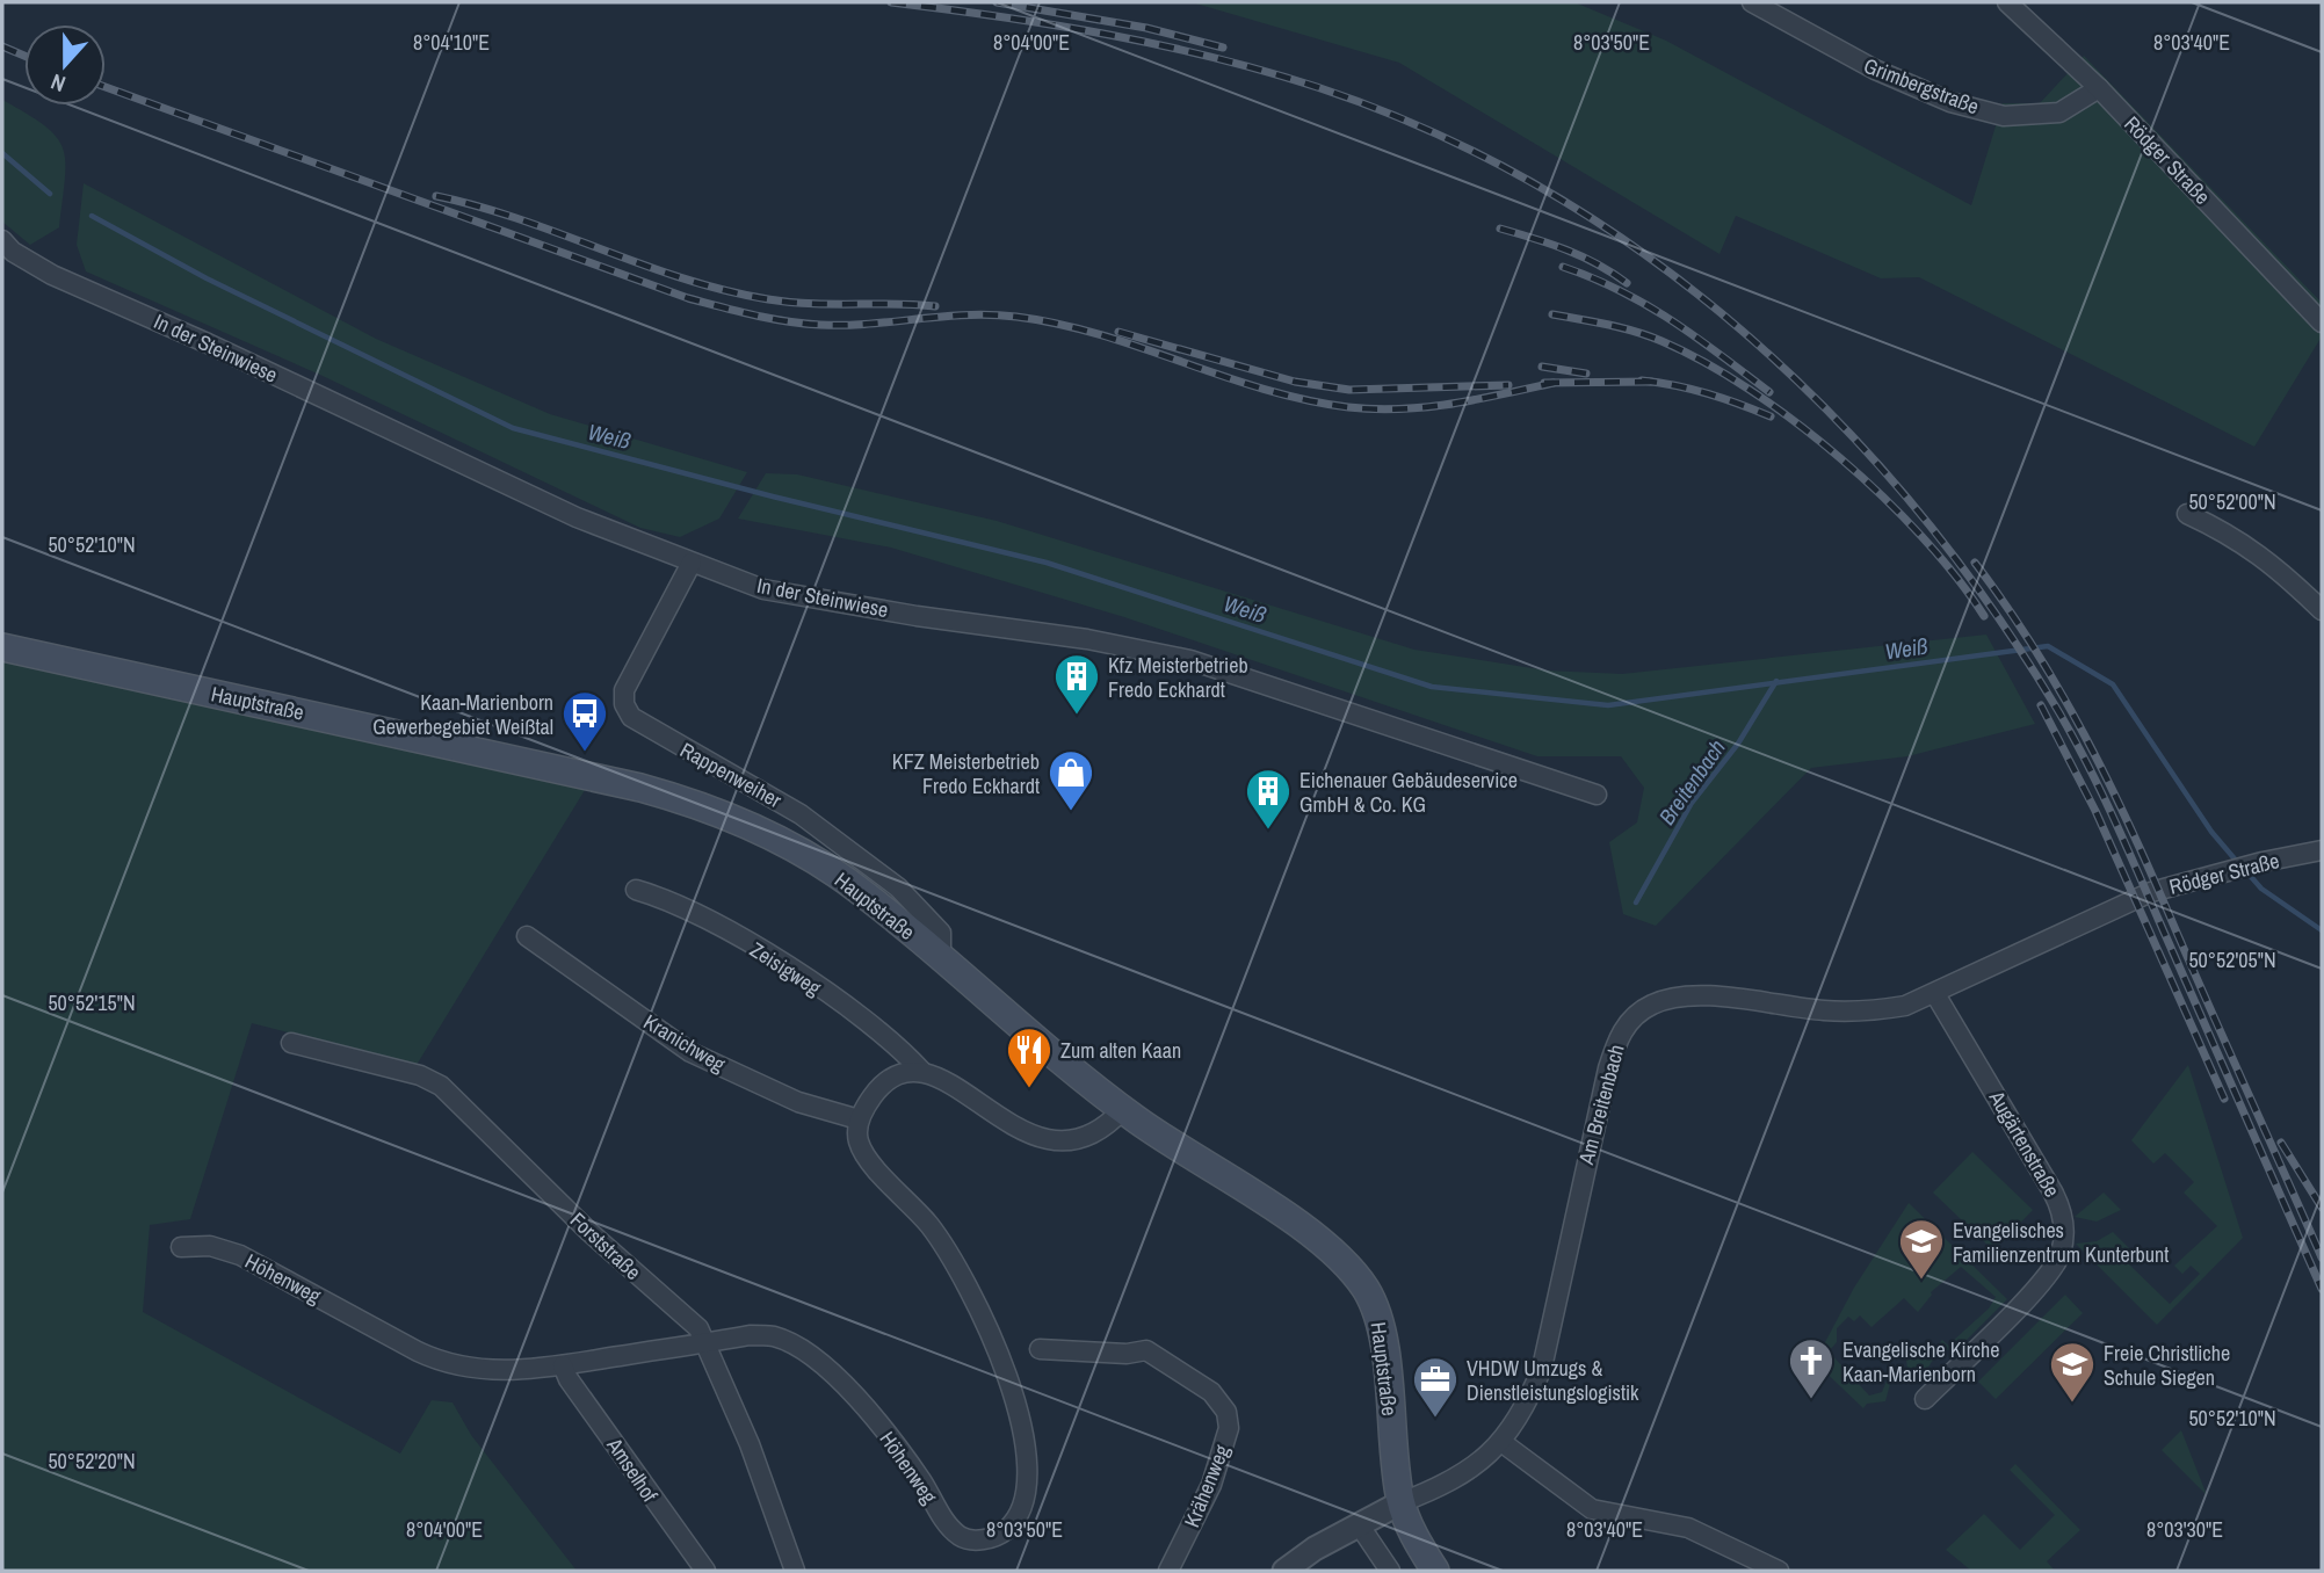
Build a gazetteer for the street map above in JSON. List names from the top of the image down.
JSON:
{
  "streets": {
    "main road": ["Hauptstraße"],
    "street": [
      "Grimbergstraße",
      "Rödger Straße",
      "In der Steinwiese",
      "Rappenweiher",
      "Zeisigweg",
      "Kranichweg",
      "Am Breitenbach",
      "Augärtenstraße",
      "Forststraße",
      "Höhenweg",
      "Amselhof",
      "Krähenweg"
    ]
  },
  "crossings": [
    ["Grimbergstraße", "Rödger Straße"],
    ["Rödger Straße", "Am Breitenbach"],
    ["In der Steinwiese", "Rappenweiher"],
    ["Hauptstraße", "Rappenweiher"],
    ["Hauptstraße", "Am Breitenbach"],
    ["Kranichweg", "Höhenweg"],
    ["Am Breitenbach", "Augärtenstraße"],
    ["Forststraße", "Höhenweg"],
    ["Höhenweg", "Amselhof"]
  ],
  "water": ["Weiß", "Breitenbach"],
  "places": {
    "building": ["Kfz Meisterbetrieb Fredo Eckhardt", "Eichenauer Gebäudeservice GmbH & Co. KG"],
    "bus stop": ["Kaan-Marienborn Gewerbegebiet Weißtal"],
    "shop": ["KFZ Meisterbetrieb Fredo Eckhardt"],
    "restaurant": ["Zum alten Kaan"],
    "school or university": ["Evangelisches Familienzentrum Kunterbunt", "Freie Christliche Schule Siegen"],
    "church": ["Evangelische Kirche Kaan-Marienborn"],
    "office": ["VHDW Umzugs & Dienstleistungslogistik"]
  },
  "north": "bottom",
  "coordinates": [
    "8°04'10\"E",
    "8°04'00\"E",
    "8°03'50\"E",
    "8°03'40\"E",
    "50°52'00\"N",
    "50°52'10\"N",
    "50°52'05\"N",
    "50°52'15\"N",
    "50°52'20\"N",
    "8°03'30\"E"
  ]
}
